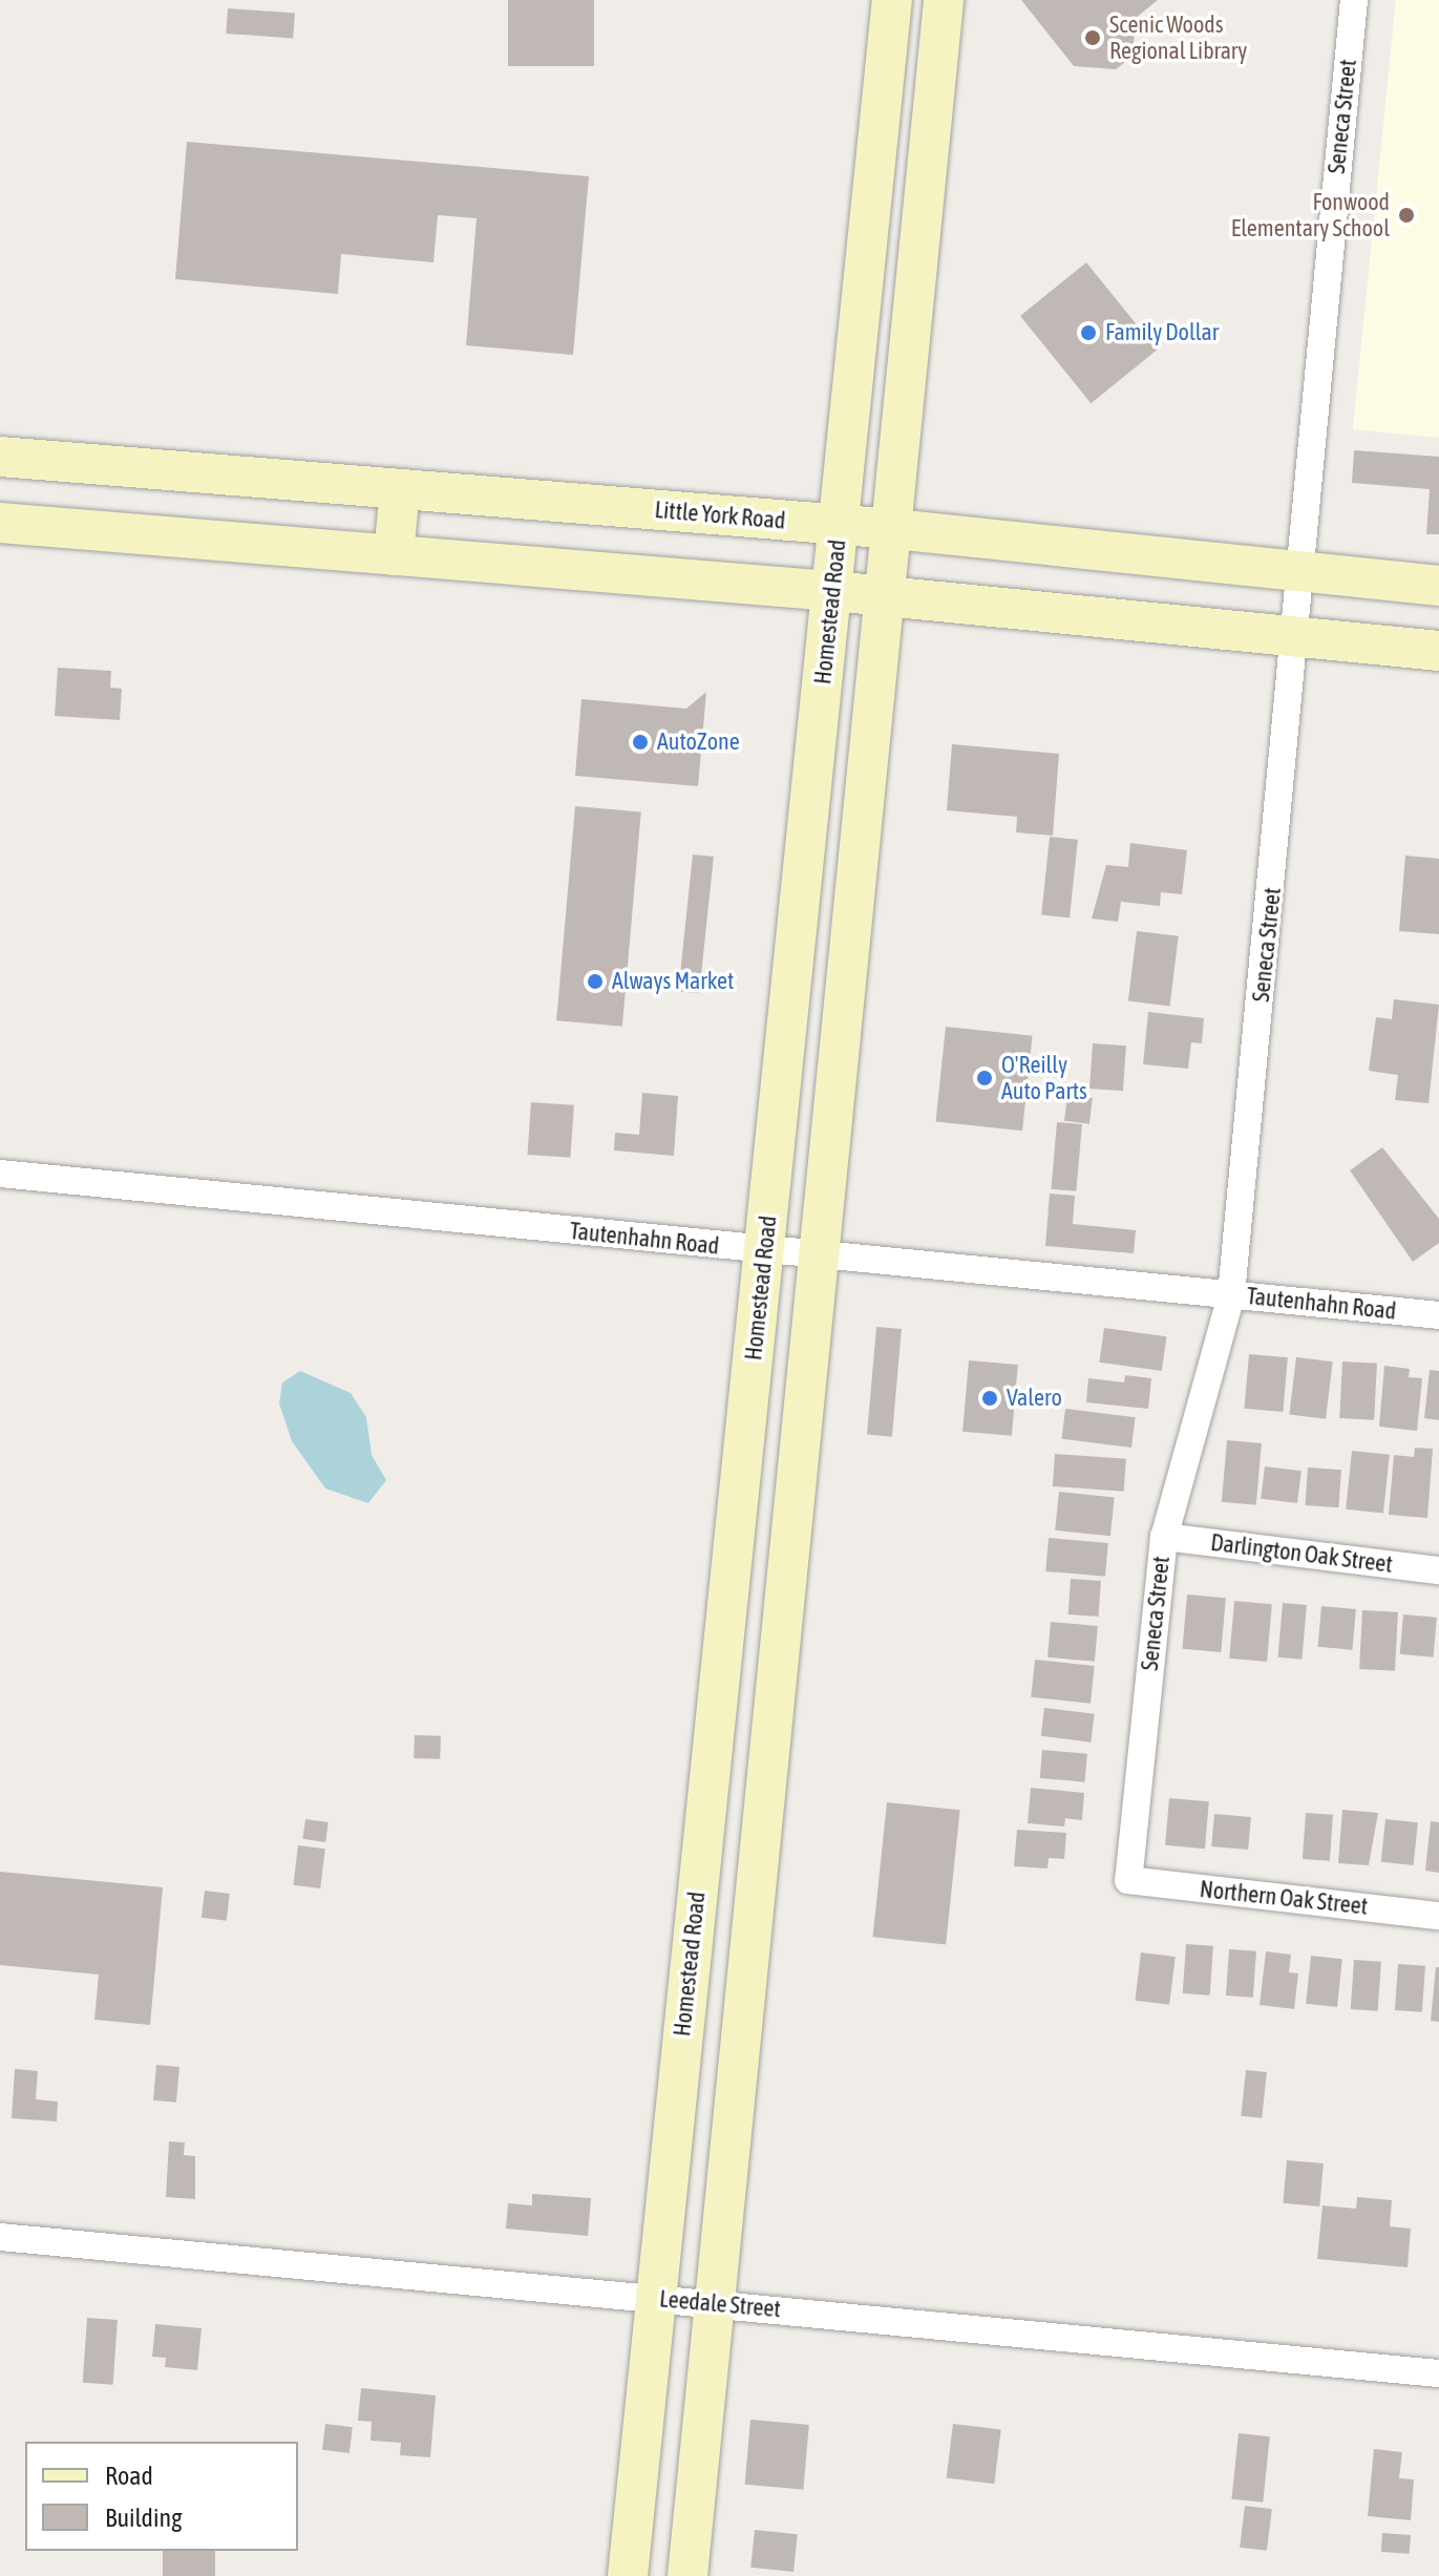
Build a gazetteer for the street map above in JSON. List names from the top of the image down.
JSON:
{
  "streets": {
    "main road": ["Little York Road", "Homestead Road"],
    "street": [
      "Seneca Street",
      "Tautenhahn Road",
      "Darlington Oak Street",
      "Northern Oak Street",
      "Leedale Street"
    ]
  },
  "crossings": [
    ["Seneca Street", "Little York Road"],
    ["Seneca Street", "Tautenhahn Road"],
    ["Seneca Street", "Darlington Oak Street"],
    ["Seneca Street", "Northern Oak Street"],
    ["Little York Road", "Homestead Road"],
    ["Homestead Road", "Tautenhahn Road"],
    ["Homestead Road", "Leedale Street"]
  ],
  "places": [
    "Scenic Woods Regional Library",
    "Fonwood Elementary School",
    "Family Dollar",
    "AutoZone",
    "Always Market",
    "O'Reilly Auto Parts",
    "Valero"
  ],
  "legend": ["Road", "Building"]
}
